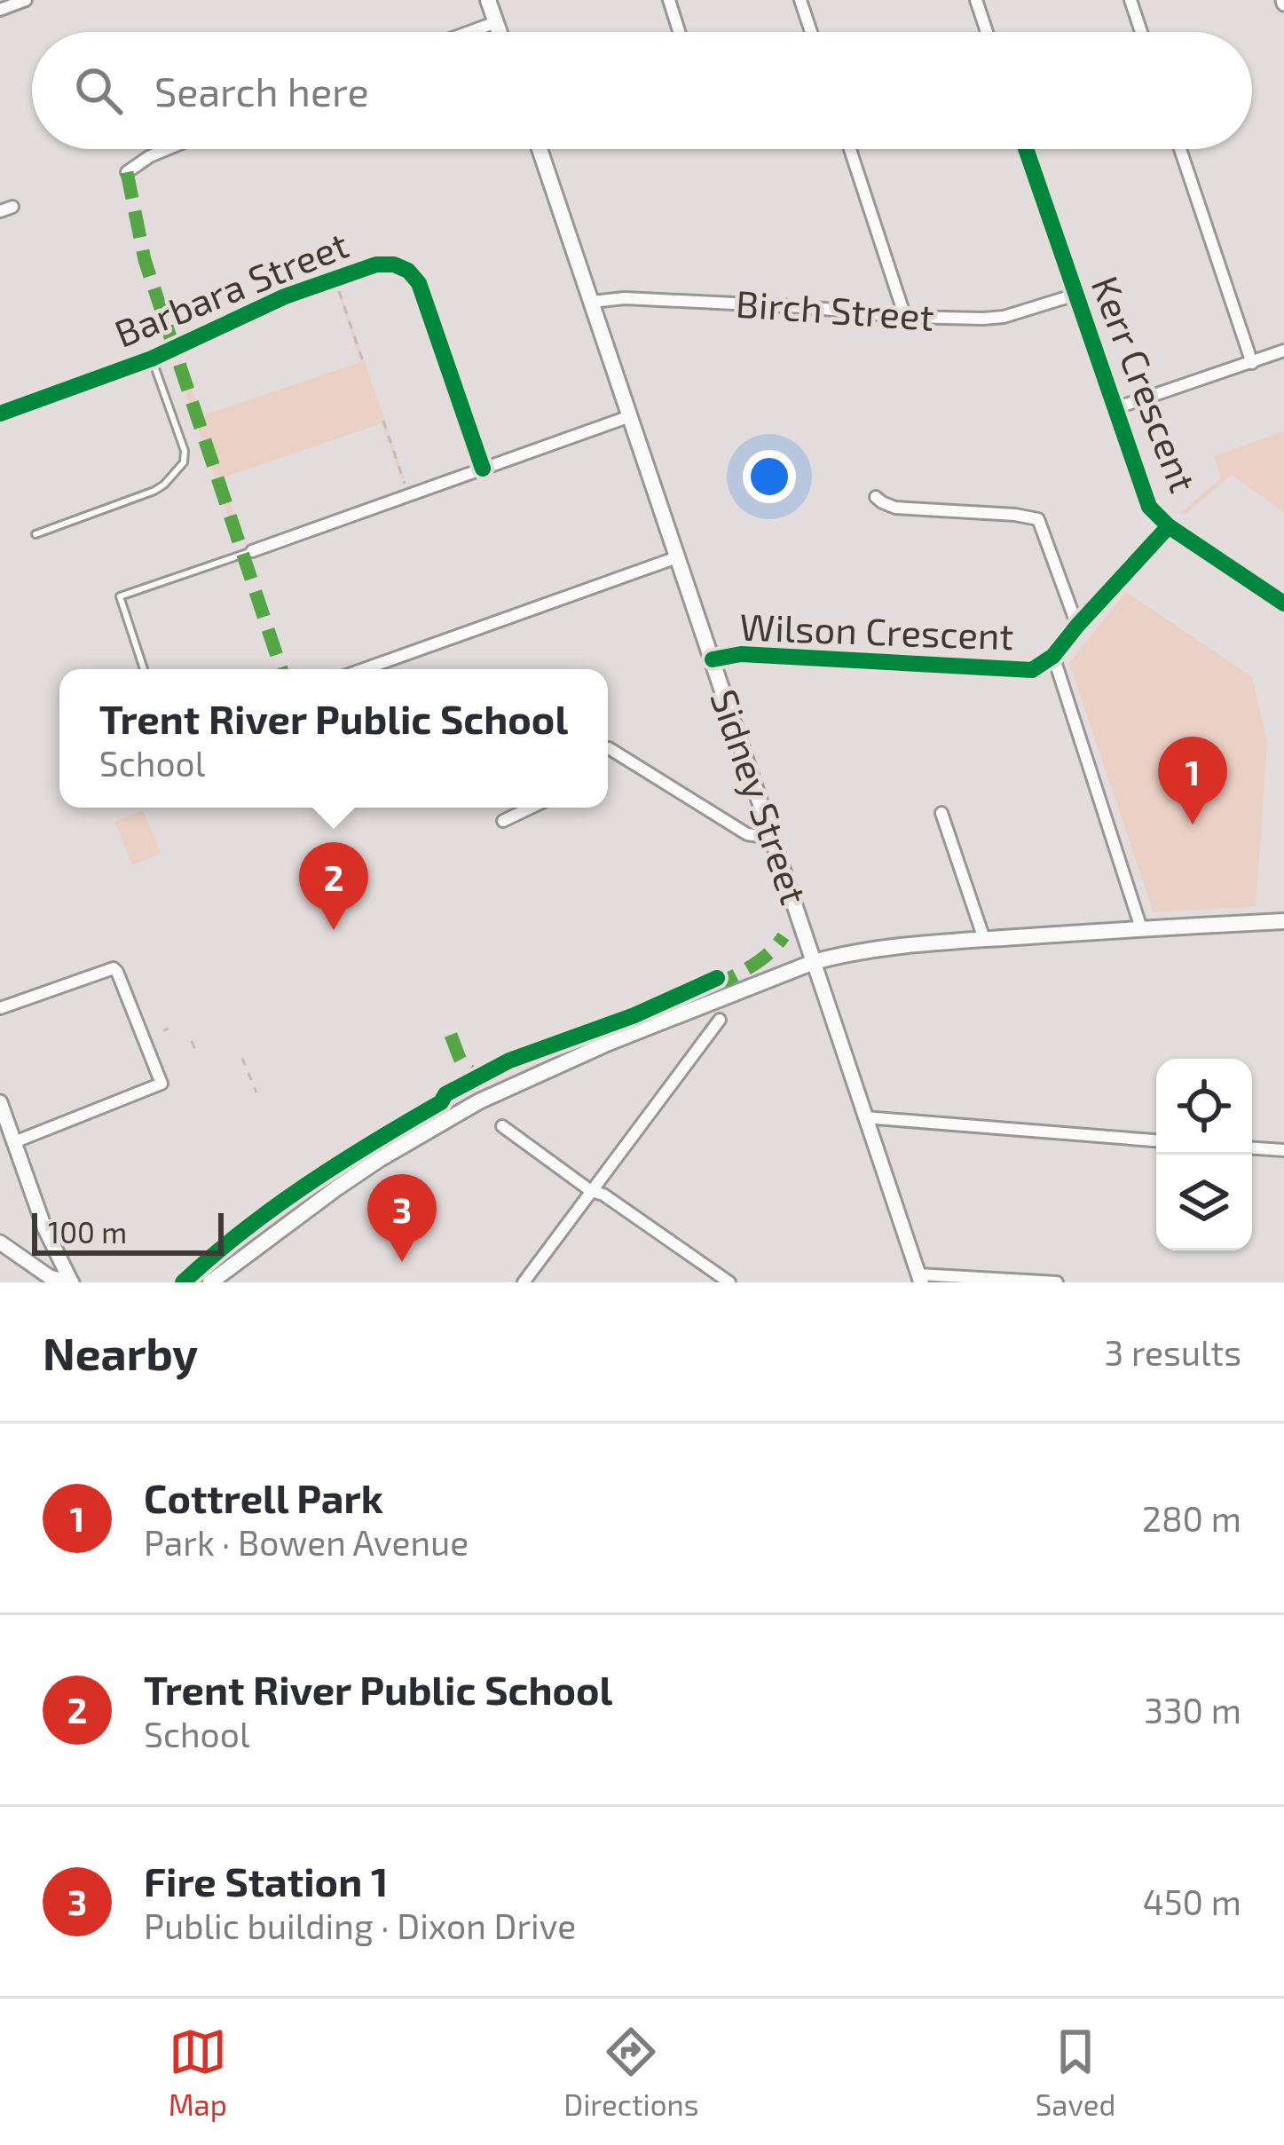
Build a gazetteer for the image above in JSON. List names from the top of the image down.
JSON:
{
  "streets": {
    "main road": ["Sidney Street"],
    "street": [
      "Barbara Street",
      "Birch Street",
      "Kerr Crescent",
      "Wilson Crescent"
    ]
  },
  "crossings": [
    ["Birch Street", "Kerr Crescent"],
    ["Birch Street", "Sidney Street"],
    ["Kerr Crescent", "Wilson Crescent"],
    ["Wilson Crescent", "Sidney Street"]
  ],
  "scale_bar": "100 m",
  "page": {
    "search": "Search here",
    "popup": ["Trent River Public School", "School"],
    "pins": ["1", "2", "3"],
    "scale": "100 m",
    "heading": ["Nearby", "3 results"],
    "list": [
      {
        "mark": "1",
        "name": "Cottrell Park",
        "note": "Park · Bowen Avenue",
        "value": "280 m"
      },
      {
        "mark": "2",
        "name": "Trent River Public School",
        "note": "School",
        "value": "330 m"
      },
      {
        "mark": "3",
        "name": "Fire Station 1",
        "note": "Public building · Dixon Drive",
        "value": "450 m"
      }
    ],
    "nav": ["Map", "Directions", "Saved"]
  }
}
